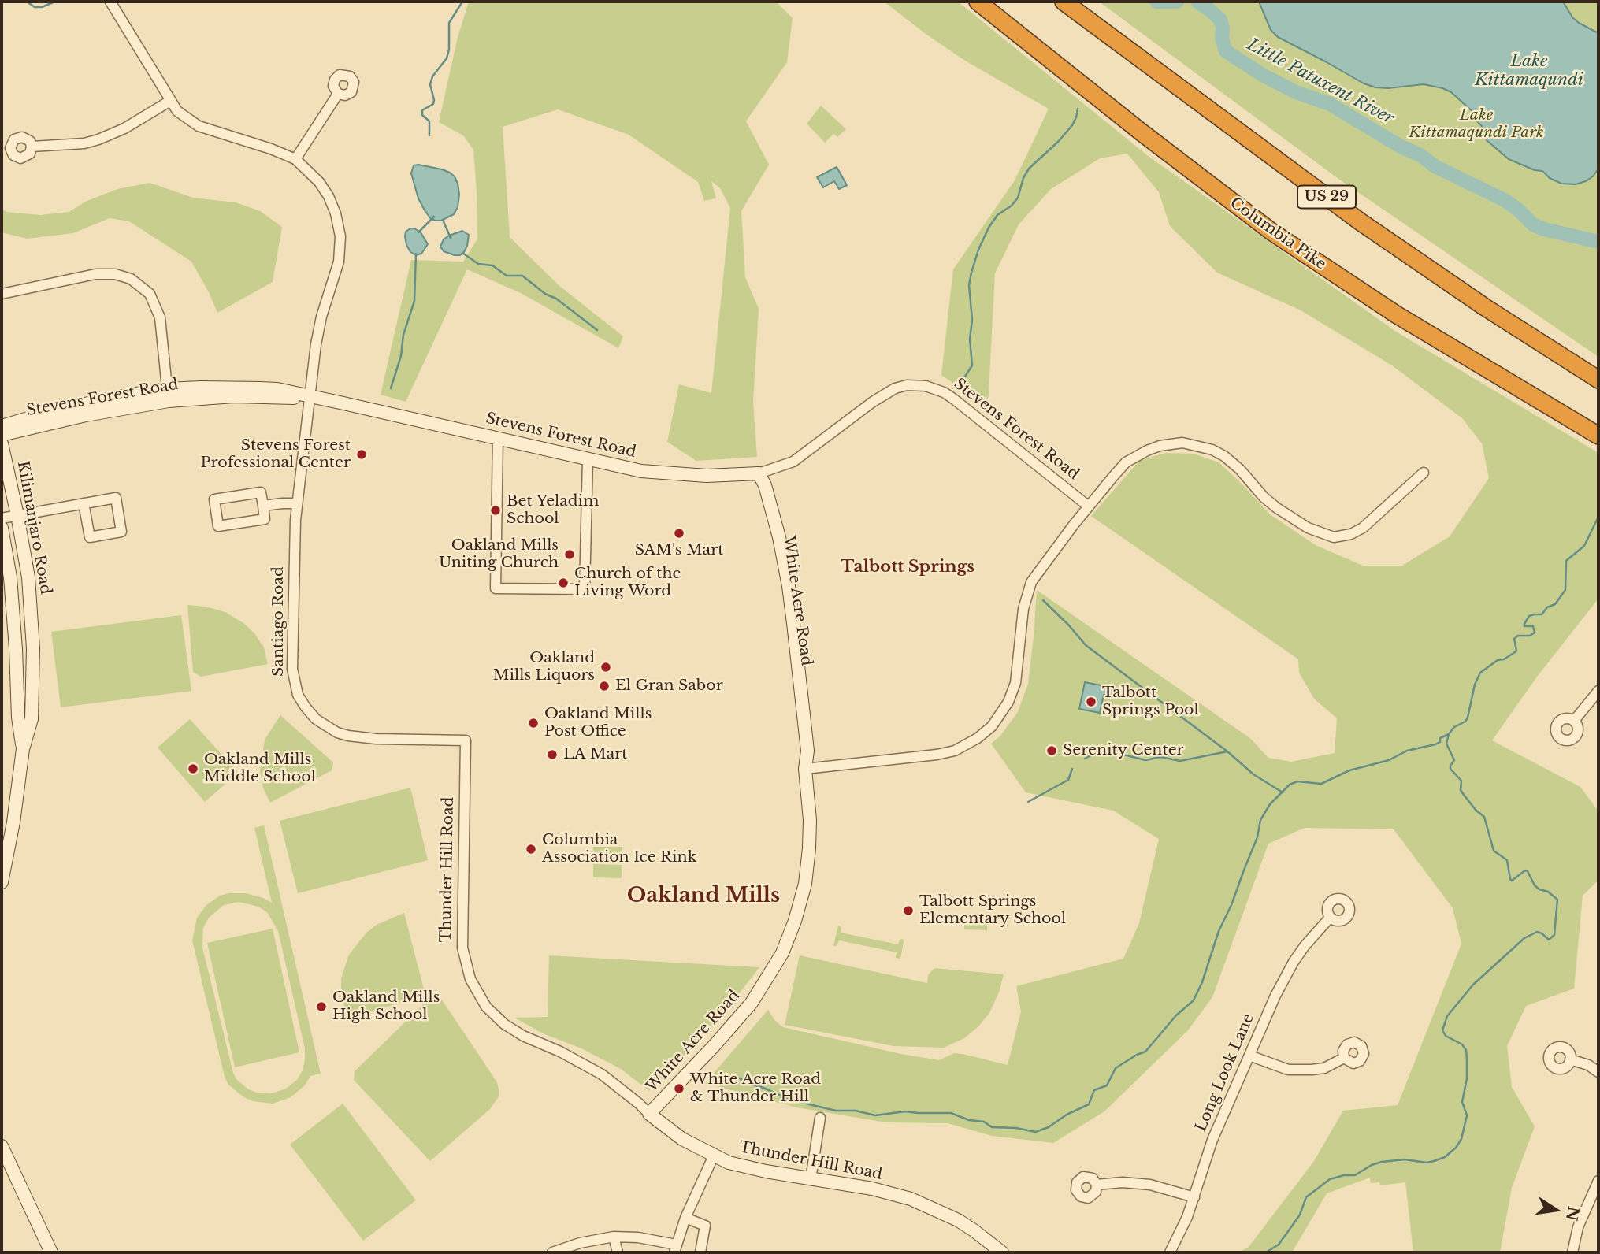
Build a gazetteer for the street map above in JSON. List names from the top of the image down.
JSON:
{
  "streets": {
    "highway": ["US 29", "Columbia Pike"],
    "street": [
      "Stevens Forest Road",
      "Kilimanjaro Road",
      "White Acre Road",
      "Santiago Road",
      "Thunder Hill Road",
      "Long Look Lane"
    ]
  },
  "crossings": [
    ["Stevens Forest Road", "White Acre Road"],
    ["Stevens Forest Road", "Santiago Road"],
    ["White Acre Road", "Thunder Hill Road"],
    ["Santiago Road", "Thunder Hill Road"]
  ],
  "districts": ["Talbott Springs", "Oakland Mills"],
  "water": ["Lake Kittamaqundi", "Little Patuxent River"],
  "parks": ["Lake Kittamaqundi Park"],
  "places": [
    "Stevens Forest Professional Center",
    "Bet Yeladim School",
    "SAM's Mart",
    "Oakland Mills Uniting Church",
    "Church of the Living Word",
    "Oakland Mills Liquors",
    "El Gran Sabor",
    "Talbott Springs Pool",
    "Oakland Mills Post Office",
    "Serenity Center",
    "LA Mart",
    "Oakland Mills Middle School",
    "Columbia Association Ice Rink",
    "Talbott Springs Elementary School",
    "Oakland Mills High School",
    "White Acre Road & Thunder Hill"
  ],
  "north": "right"
}
